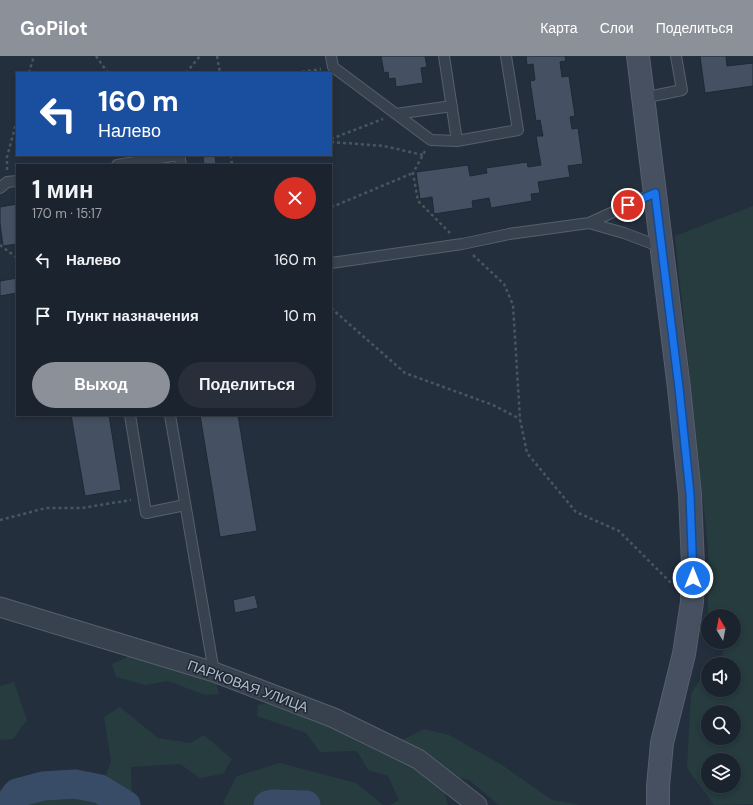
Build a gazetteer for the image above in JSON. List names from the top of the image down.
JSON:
{
  "streets": {
    "street": ["ПАРКОВАЯ УЛИЦА"]
  },
  "north": "top",
  "page": {
    "header": "GoPilot",
    "nav": ["Карта", "Слои", "Поделиться"],
    "turn": ["160 m", "Налево"],
    "heading": ["1 мин", "170 m · 15:17"],
    "list": [
      {
        "name": "Налево",
        "value": "160 m"
      },
      {
        "name": "Пункт назначения",
        "value": "10 m"
      }
    ],
    "buttons": ["Выход", "Поделиться"]
  }
}
